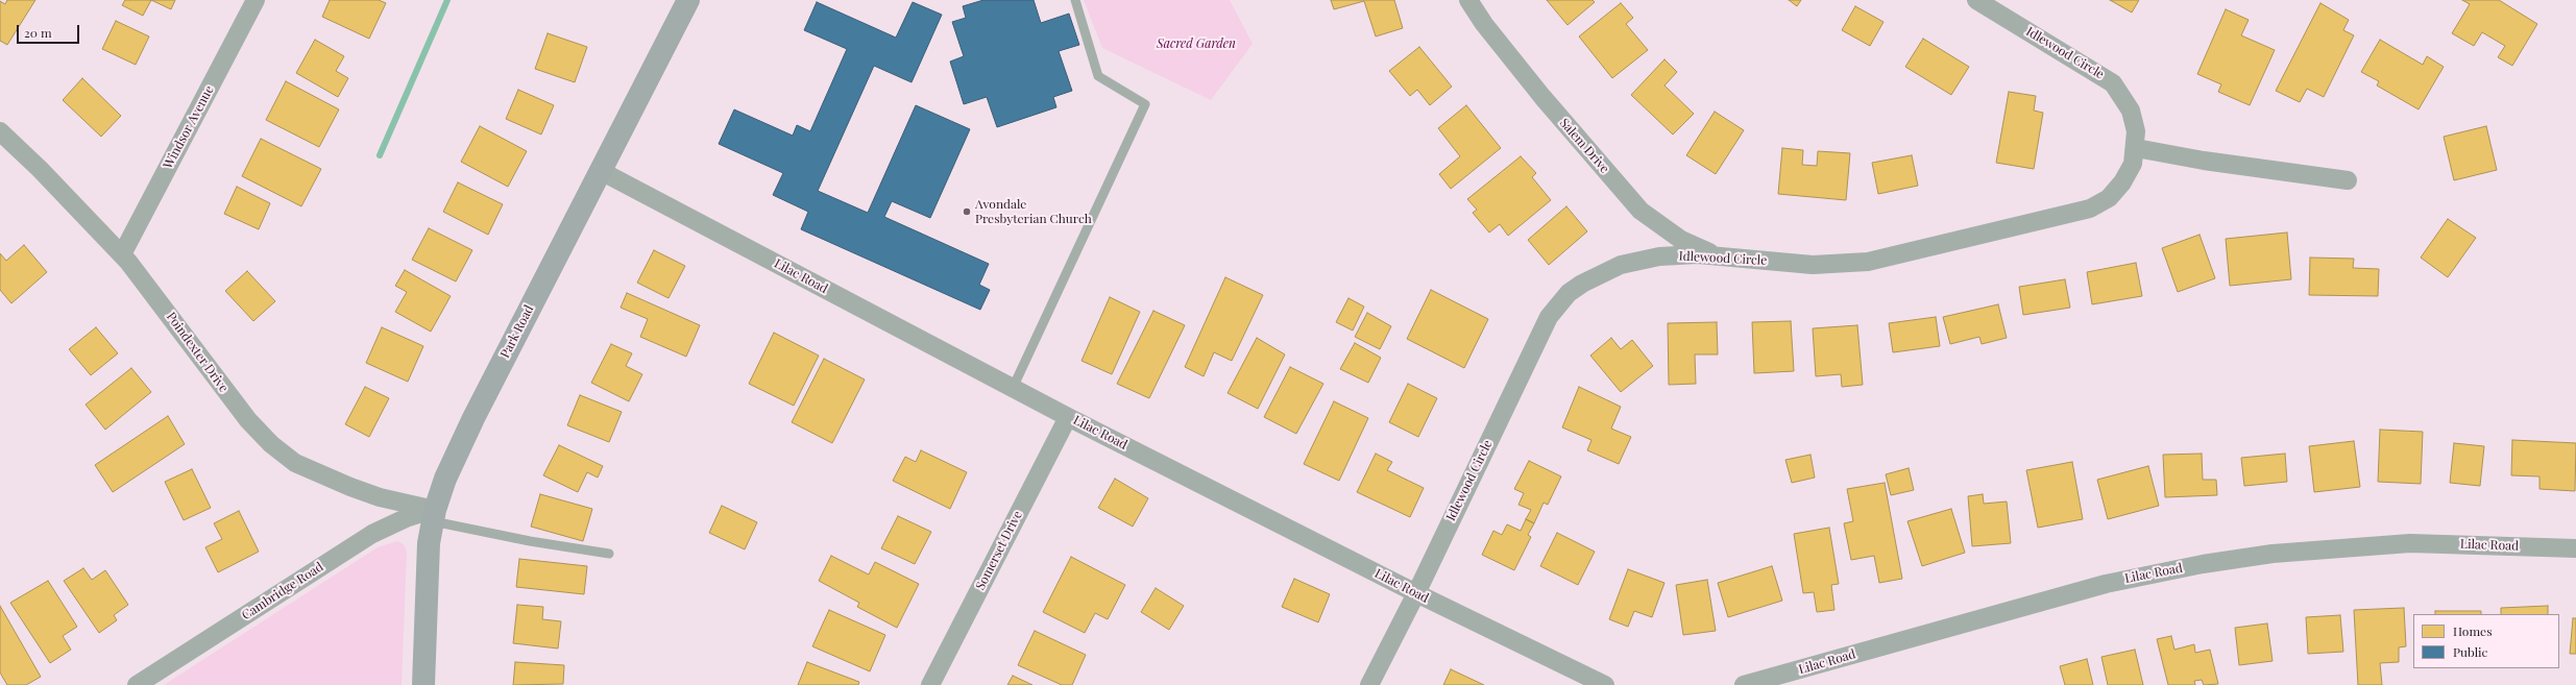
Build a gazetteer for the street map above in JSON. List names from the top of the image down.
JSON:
{
  "streets": {
    "main road": ["Park Road"],
    "street": [
      "Idlewood Circle",
      "Windsor Avenue",
      "Salem Drive",
      "Lilac Road",
      "Poindexter Drive",
      "Somerset Drive",
      "Cambridge Road"
    ]
  },
  "crossings": [
    ["Idlewood Circle", "Salem Drive"],
    ["Idlewood Circle", "Lilac Road"],
    ["Windsor Avenue", "Poindexter Drive"],
    ["Lilac Road", "Park Road"],
    ["Lilac Road", "Somerset Drive"],
    ["Park Road", "Poindexter Drive"],
    ["Park Road", "Cambridge Road"],
    ["Poindexter Drive", "Cambridge Road"]
  ],
  "parks": ["Sacred Garden"],
  "places": ["Avondale Presbyterian Church"],
  "legend": ["Homes", "Public"],
  "scale_bar": "20 m"
}
